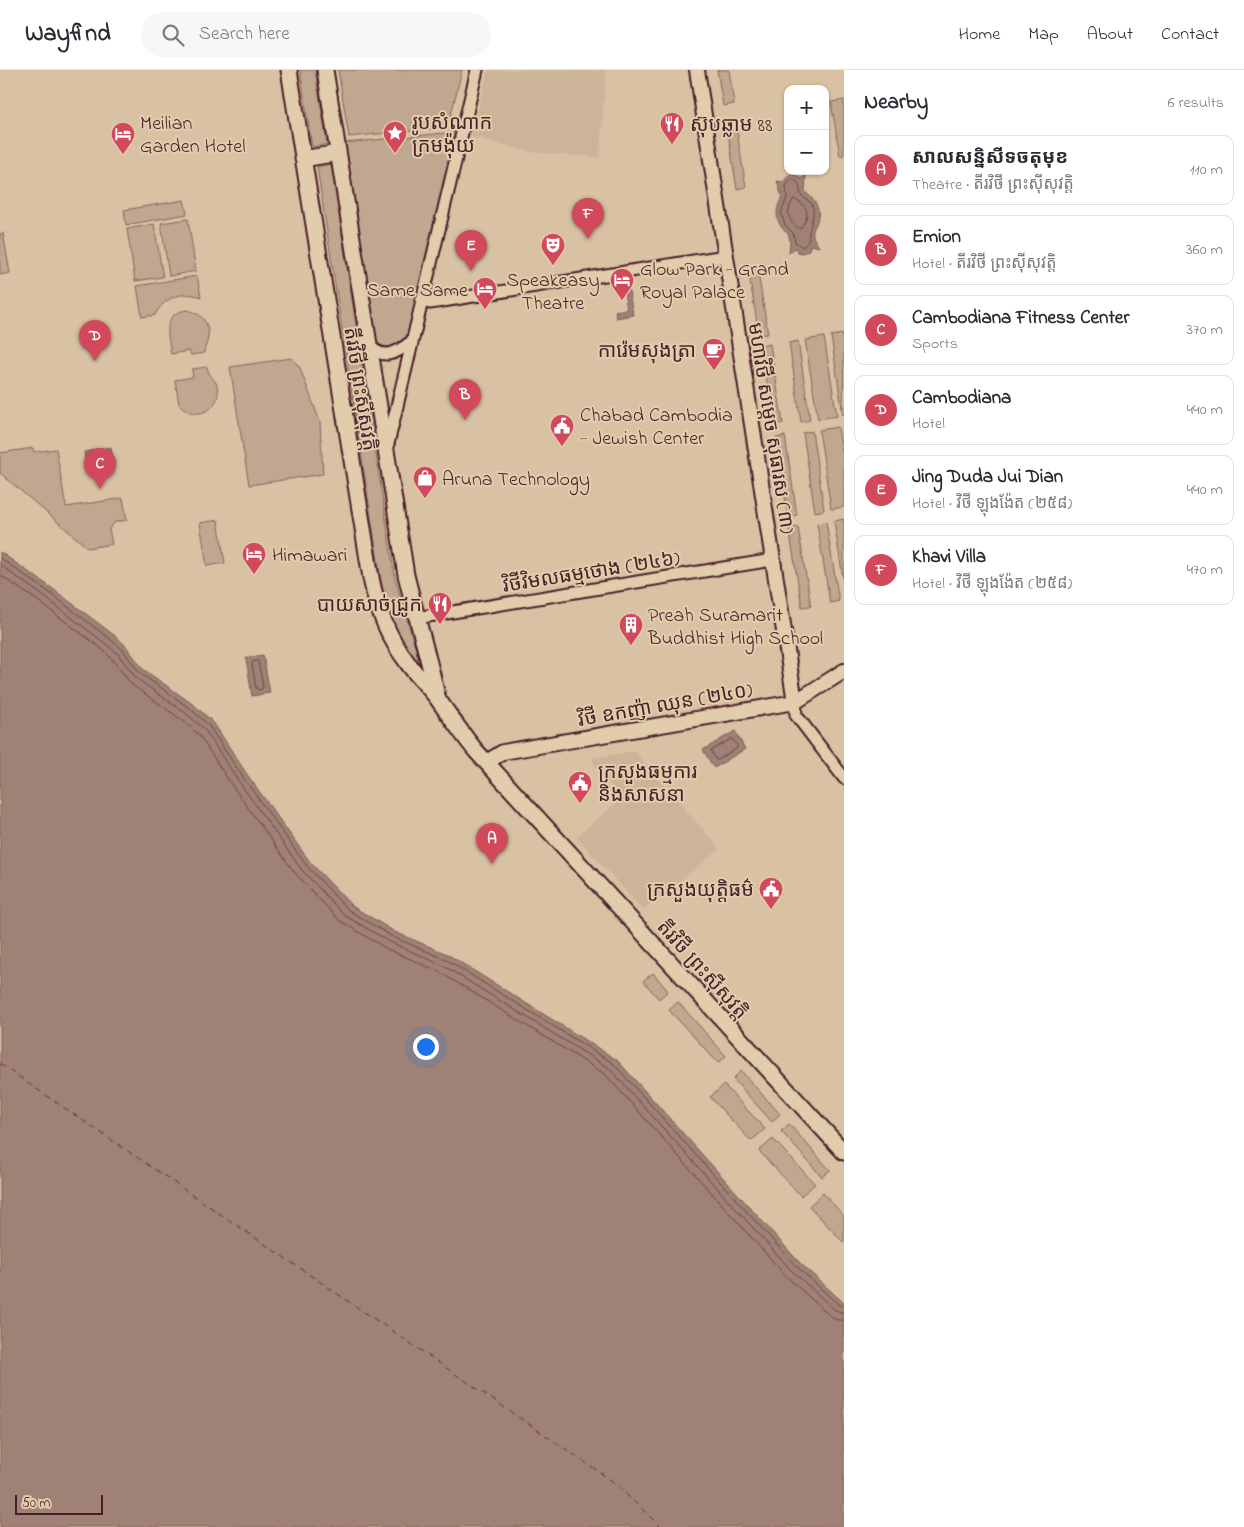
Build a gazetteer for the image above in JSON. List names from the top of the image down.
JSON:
{
  "streets": {
    "main road": ["តីរវិថី ព្រះស៊ីសុវត្តិ"],
    "street": ["មហាវិថី សម្តេច សុធារស (៣)", "វិថីវិមលធម្មថោង (២៤៦)", "វិថី ឧកញ៉ា ឈុន (២៤០)"]
  },
  "crossings": [
    ["តីរវិថី ព្រះស៊ីសុវត្តិ", "វិថីវិមលធម្មថោង (២៤៦)"],
    ["តីរវិថី ព្រះស៊ីសុវត្តិ", "វិថី ឧកញ៉ា ឈុន (២៤០)"],
    ["មហាវិថី សម្តេច សុធារស (៣)", "វិថីវិមលធម្មថោង (២៤៦)"],
    ["មហាវិថី សម្តេច សុធារស (៣)", "វិថី ឧកញ៉ា ឈុន (២៤០)"]
  ],
  "places": {
    "restaurant": ["ស៊ុបឆ្លាម 88", "បាយសាច់ជ្រូក"],
    "place": ["រូបសំណាក ក្រមង៉ុយ"],
    "hotel": [
      "Meilian Garden Hotel",
      "Glow Park - Grand Royal Palace",
      "Same Same",
      "Himawari"
    ],
    "theatre": ["Speakeasy Theatre"],
    "cafe": ["ការ៉េមសុងត្រា"],
    "public building": ["Chabad Cambodia - Jewish Center", "ក្រសួងធម្មការ និងសាសនា", "ក្រសួងយុត្ដិធម៌"],
    "shop": ["Aruna Technology"],
    "building": ["Preah Suramarit Buddhist High School"]
  },
  "scale_bar": "50 m",
  "page": {
    "header": "Wayfind",
    "search": "Search here",
    "nav": [
      "Home",
      "Map",
      "About",
      "Contact"
    ],
    "heading": ["Nearby", "6 results"],
    "map_buttons": ["+", "−"],
    "list": [
      {
        "mark": "A",
        "name": "សាលសន្និសីទចតុមុខ",
        "note": "Theatre · តីរវិថី ព្រះស៊ីសុវត្តិ",
        "value": "110 m"
      },
      {
        "mark": "B",
        "name": "Emion",
        "note": "Hotel · តីរវិថី ព្រះស៊ីសុវត្តិ",
        "value": "360 m"
      },
      {
        "mark": "C",
        "name": "Cambodiana Fitness Center",
        "note": "Sports",
        "value": "370 m"
      },
      {
        "mark": "D",
        "name": "Cambodiana",
        "note": "Hotel",
        "value": "440 m"
      },
      {
        "mark": "E",
        "name": "Jing Duda Jui Dian",
        "note": "Hotel · វិថី ឡុងង៉ែត (២៥៨)",
        "value": "440 m"
      },
      {
        "mark": "F",
        "name": "Khavi Villa",
        "note": "Hotel · វិថី ឡុងង៉ែត (២៥៨)",
        "value": "470 m"
      }
    ],
    "pins": [
      "F",
      "E",
      "D",
      "B",
      "C",
      "A"
    ],
    "scale": "50 m"
  }
}
